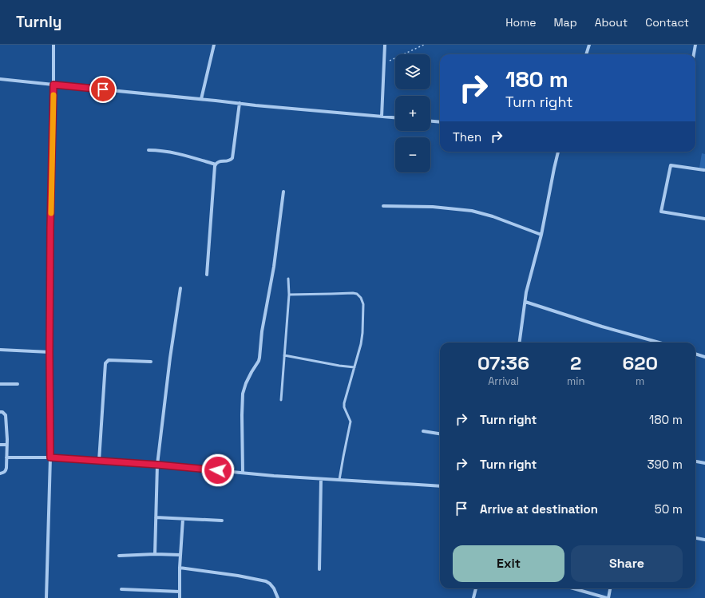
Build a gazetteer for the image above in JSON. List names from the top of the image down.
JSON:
{
  "page": {
    "header": "Turnly",
    "nav": [
      "Home",
      "Map",
      "About",
      "Contact"
    ],
    "map_buttons": ["+", "−"],
    "turn": ["180 m", "Turn right"],
    "then": "Then",
    "eta": [
      "07:36",
      "Arrival",
      "2",
      "min",
      "620",
      "m"
    ],
    "list": [
      {
        "name": "Turn right",
        "value": "180 m"
      },
      {
        "name": "Turn right",
        "value": "390 m"
      },
      {
        "name": "Arrive at destination",
        "value": "50 m"
      }
    ],
    "buttons": ["Exit", "Share"]
  }
}
